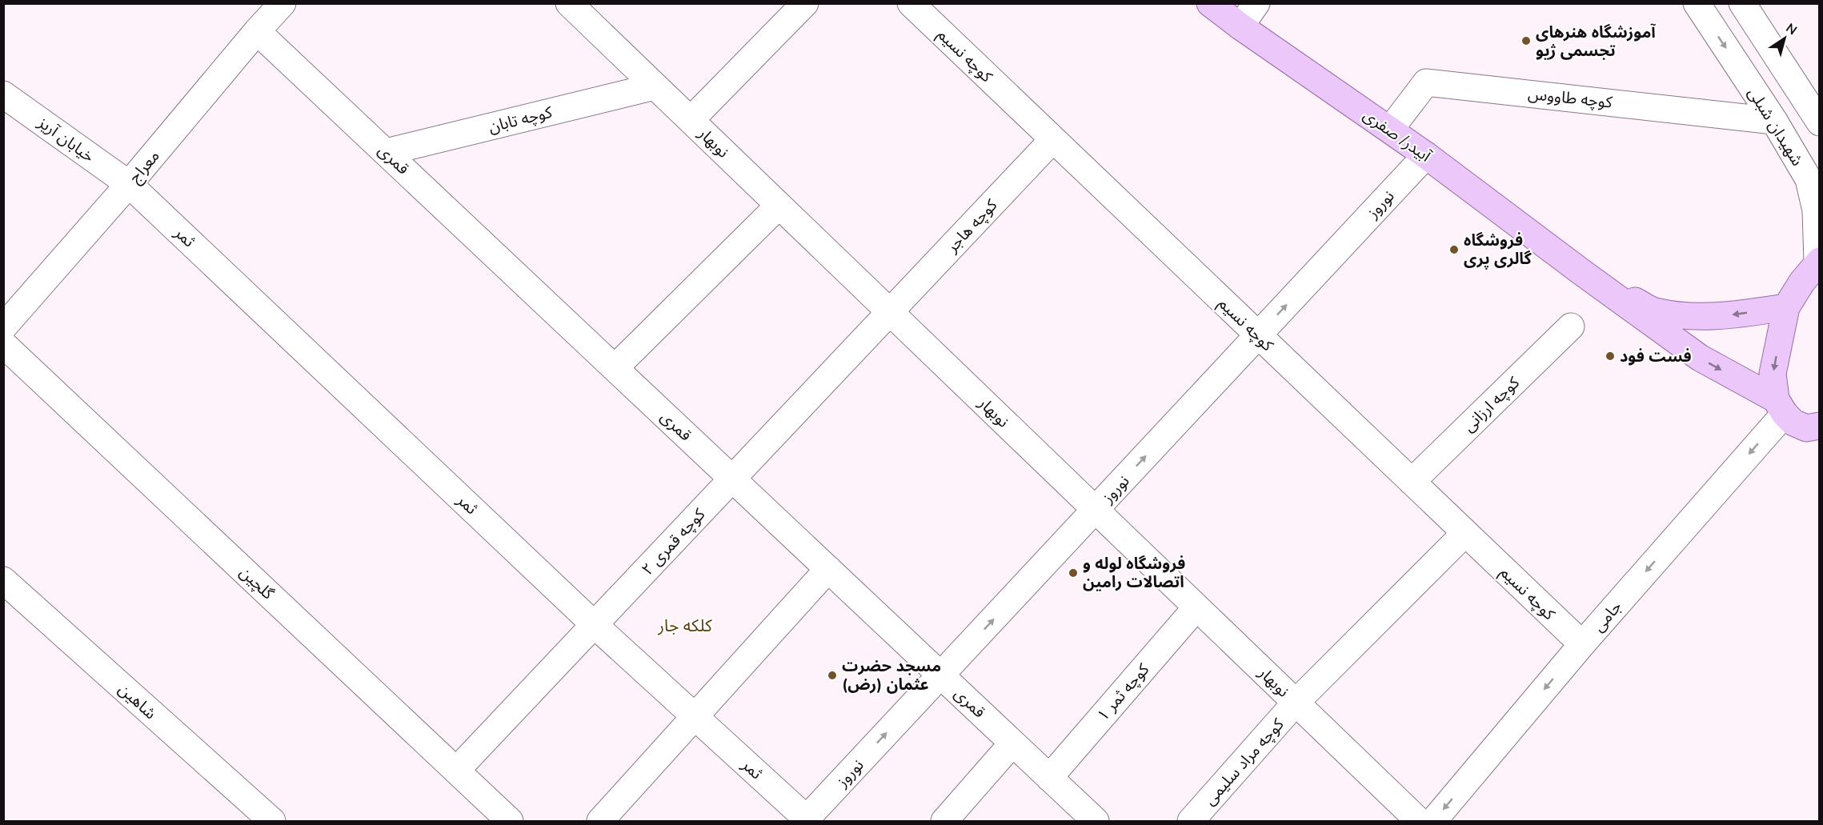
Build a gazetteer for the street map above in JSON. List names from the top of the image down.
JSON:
{
  "streets": {
    "main road": ["آبیدر/ صفری"],
    "street": [
      "کوچه نسیم",
      "کوچه طاووس",
      "کوچه تابان",
      "شهیدان شبلی",
      "خیابان آریز",
      "نوبهار",
      "قمری",
      "معراج",
      "نوروز",
      "کوچه هاجر",
      "ثمر",
      "کوچه ارزانی",
      "کوچه قمری ۲",
      "گلچین",
      "جامی",
      "کوچه ثمر ۱",
      "شاهین",
      "کوچه مراد سلیمی"
    ]
  },
  "crossings": [
    ["کوچه نسیم", "نوروز"],
    ["کوچه نسیم", "کوچه هاجر"],
    ["کوچه نسیم", "کوچه ارزانی"],
    ["کوچه نسیم", "جامی"],
    ["کوچه نسیم", "کوچه مراد سلیمی"],
    ["کوچه طاووس", "شهیدان شبلی"],
    ["کوچه طاووس", "آبیدر/ صفری"],
    ["کوچه تابان", "نوبهار"],
    ["کوچه تابان", "قمری"],
    ["آبیدر/ صفری", "نوروز"],
    ["خیابان آریز", "معراج"],
    ["خیابان آریز", "ثمر"],
    ["نوبهار", "نوروز"],
    ["نوبهار", "کوچه هاجر"],
    ["نوبهار", "کوچه قمری ۲"],
    ["نوبهار", "کوچه ثمر ۱"],
    ["نوبهار", "کوچه مراد سلیمی"],
    ["قمری", "معراج"],
    ["قمری", "نوروز"],
    ["قمری", "کوچه قمری ۲"],
    ["قمری", "کوچه ثمر ۱"],
    ["معراج", "ثمر"],
    ["نوروز", "ثمر"],
    ["کوچه هاجر", "کوچه قمری ۲"],
    ["ثمر", "کوچه قمری ۲"],
    ["کوچه قمری ۲", "گلچین"]
  ],
  "one_way": ["جامی"],
  "districts": ["کلکه جار"],
  "places": [
    "آموزشگاە هنرهای تجسمی ژیو",
    "فروشگاه گالری پری",
    "فست فود",
    "فروشگاه لوله و اتصالات رامین",
    "مسجد حضرت عثمان (رض)"
  ],
  "north": "top right"
}
